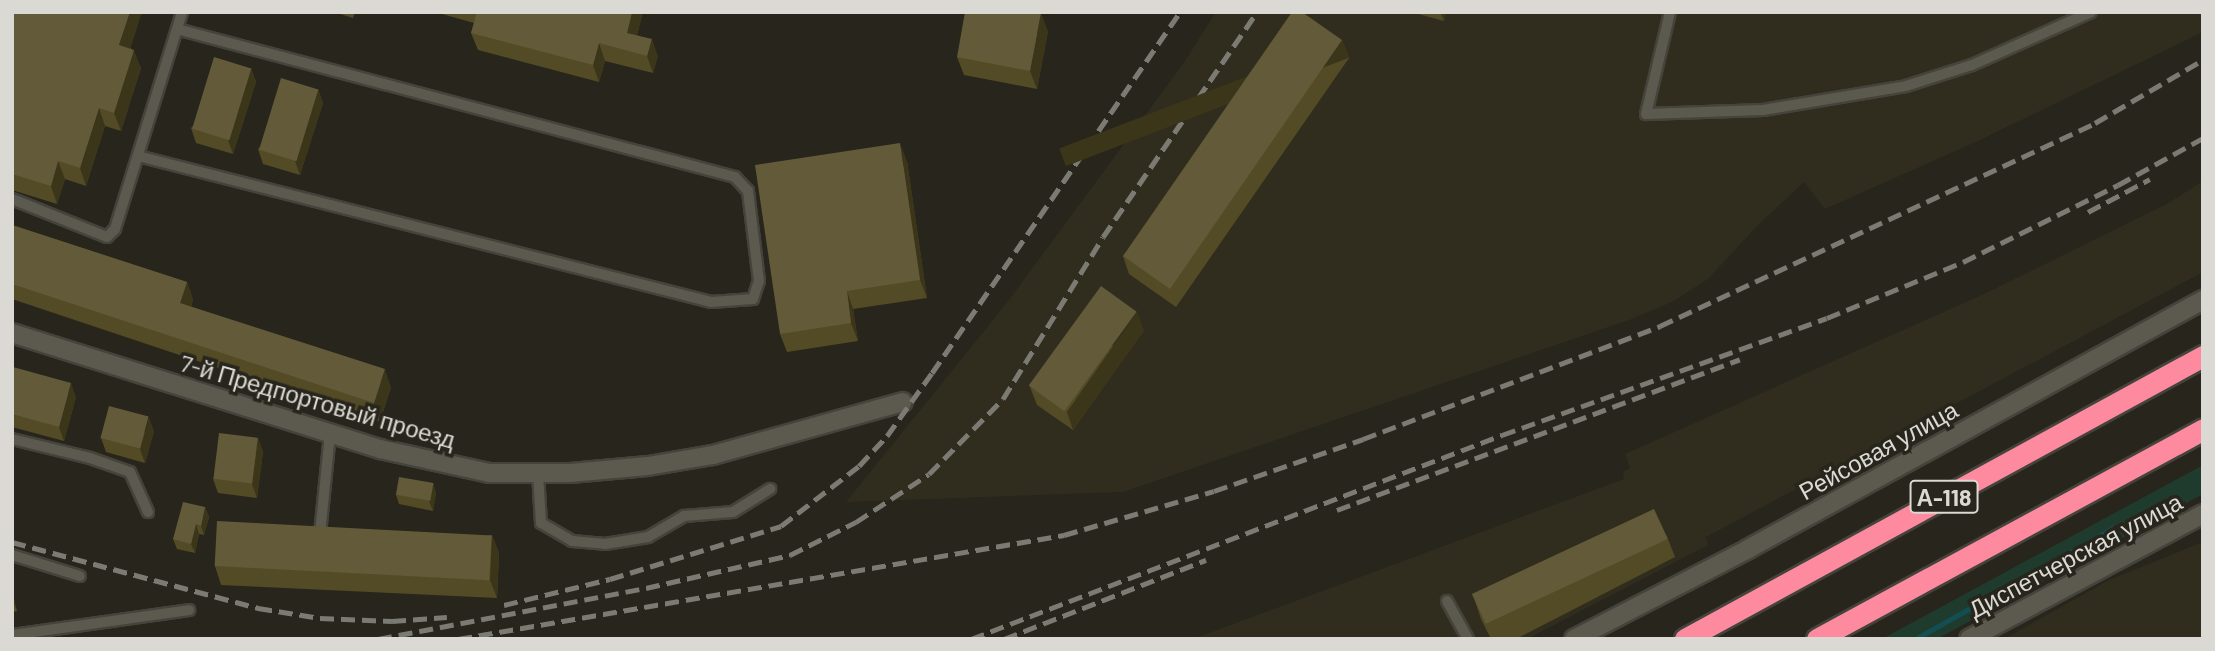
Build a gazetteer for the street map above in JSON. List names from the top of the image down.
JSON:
{
  "streets": {
    "highway": ["А-118"],
    "street": ["7-й Предпортовый проезд", "Рейсовая улица", "Диспетчерская улица"]
  }
}
